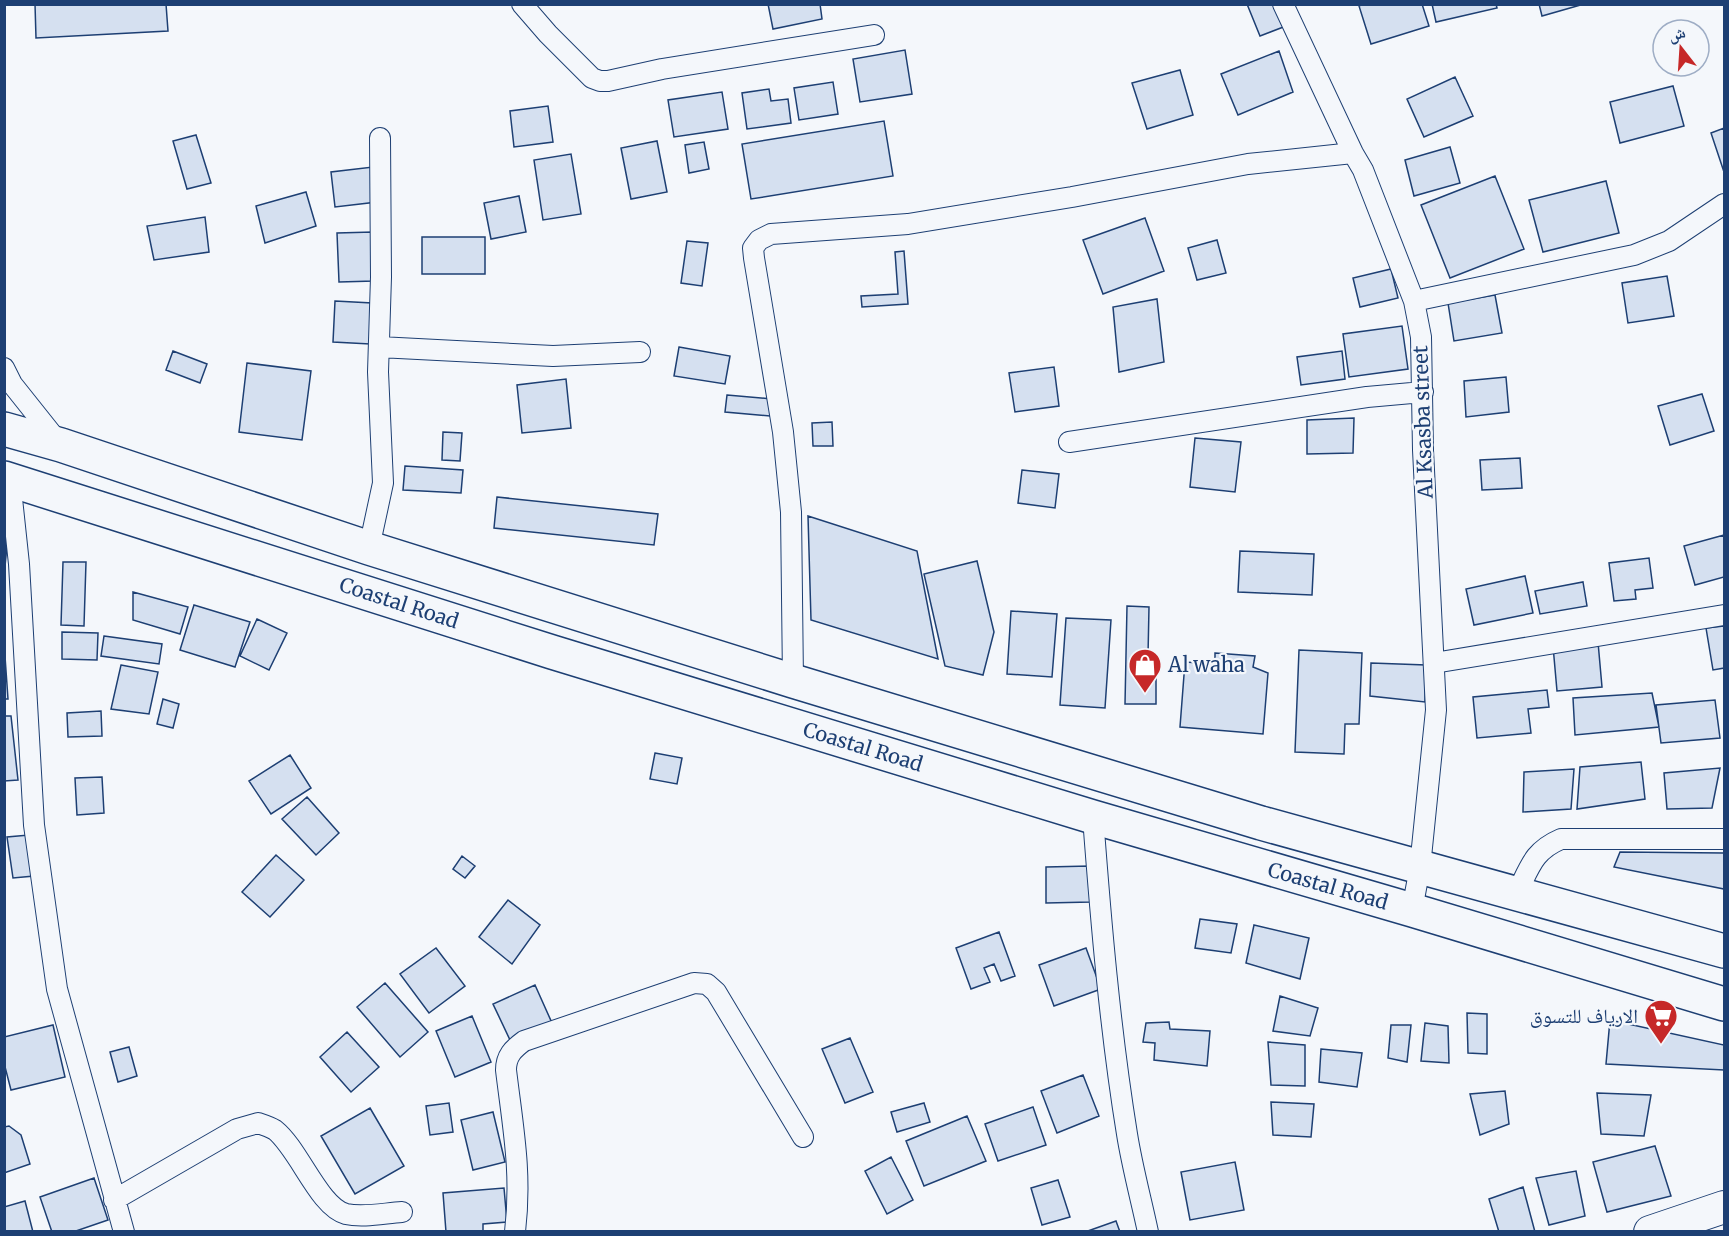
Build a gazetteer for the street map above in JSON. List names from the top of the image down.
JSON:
{
  "streets": {
    "highway": ["Coastal Road"],
    "street": ["Al Ksasba street"]
  },
  "crossings": [
    ["Al Ksasba street", "Coastal Road"]
  ],
  "places": {
    "shop": ["Al waha"],
    "supermarket": ["الارياف للتسوق"]
  },
  "north": "top"
}
